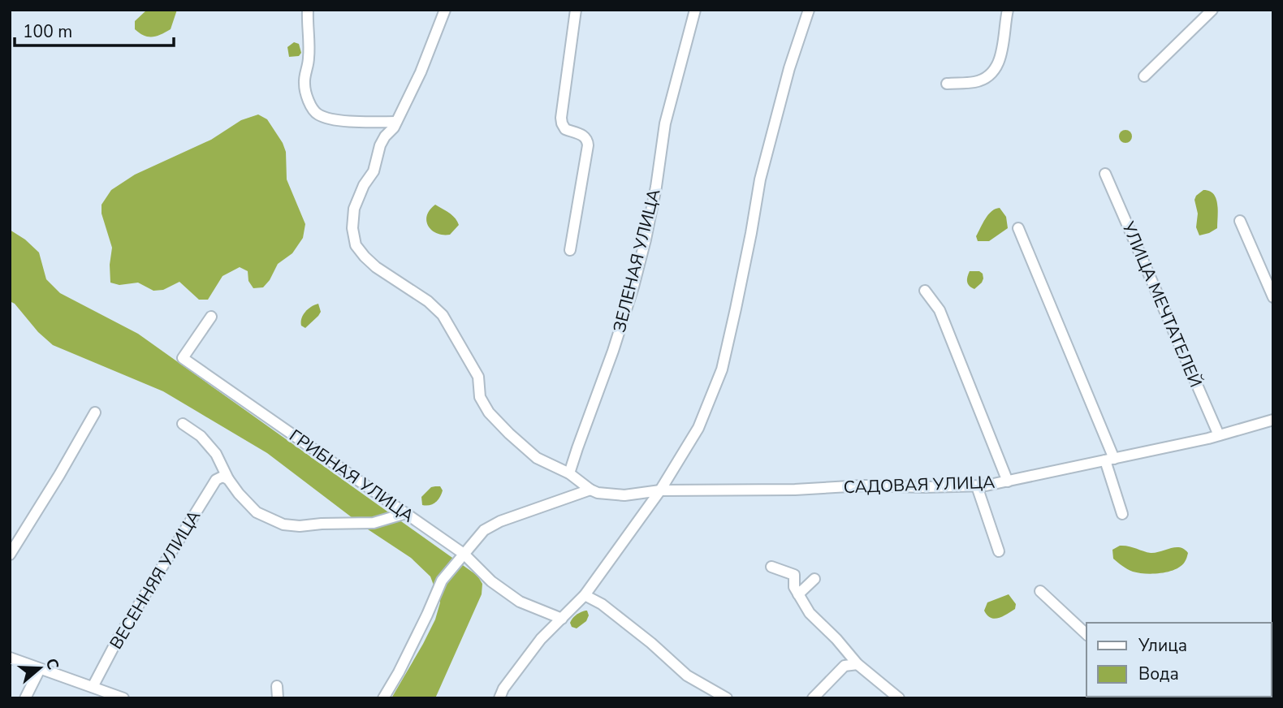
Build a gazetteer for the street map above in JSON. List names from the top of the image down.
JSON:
{
  "streets": {
    "street": [
      "ЗЕЛЕНАЯ УЛИЦА",
      "УЛИЦА МЕЧТАТЕЛЕЙ",
      "ГРИБНАЯ УЛИЦА",
      "САДОВАЯ УЛИЦА",
      "ВЕСЕННЯЯ УЛИЦА"
    ]
  },
  "crossings": [
    ["УЛИЦА МЕЧТАТЕЛЕЙ", "САДОВАЯ УЛИЦА"]
  ],
  "legend": ["Улица", "Вода"],
  "scale_bar": "100 m",
  "north": "right"
}
